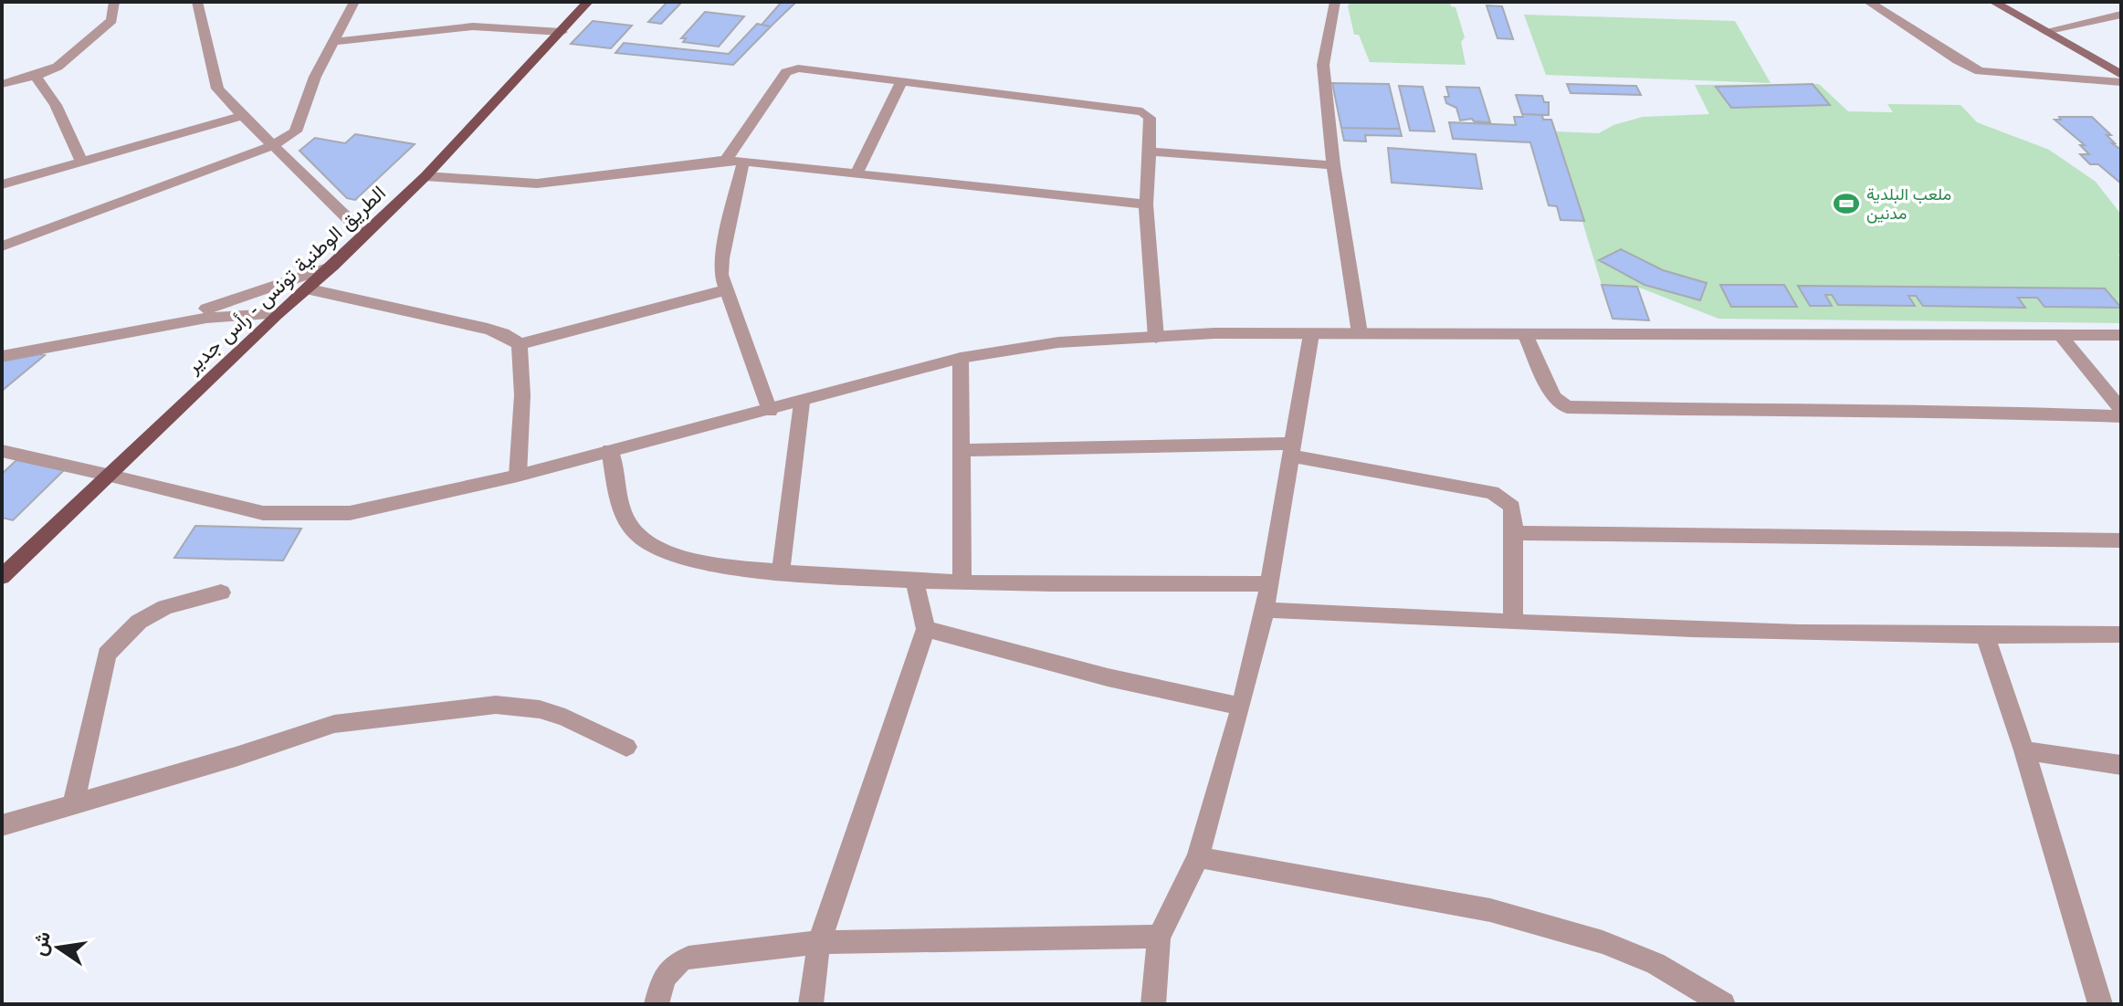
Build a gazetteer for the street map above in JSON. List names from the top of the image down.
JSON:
{
  "streets": {
    "main road": ["الطريق الوطنية تونس - رأس جدير"]
  },
  "places": {
    "sports": ["ملعب البلدية مدنين"]
  },
  "north": "left"
}
